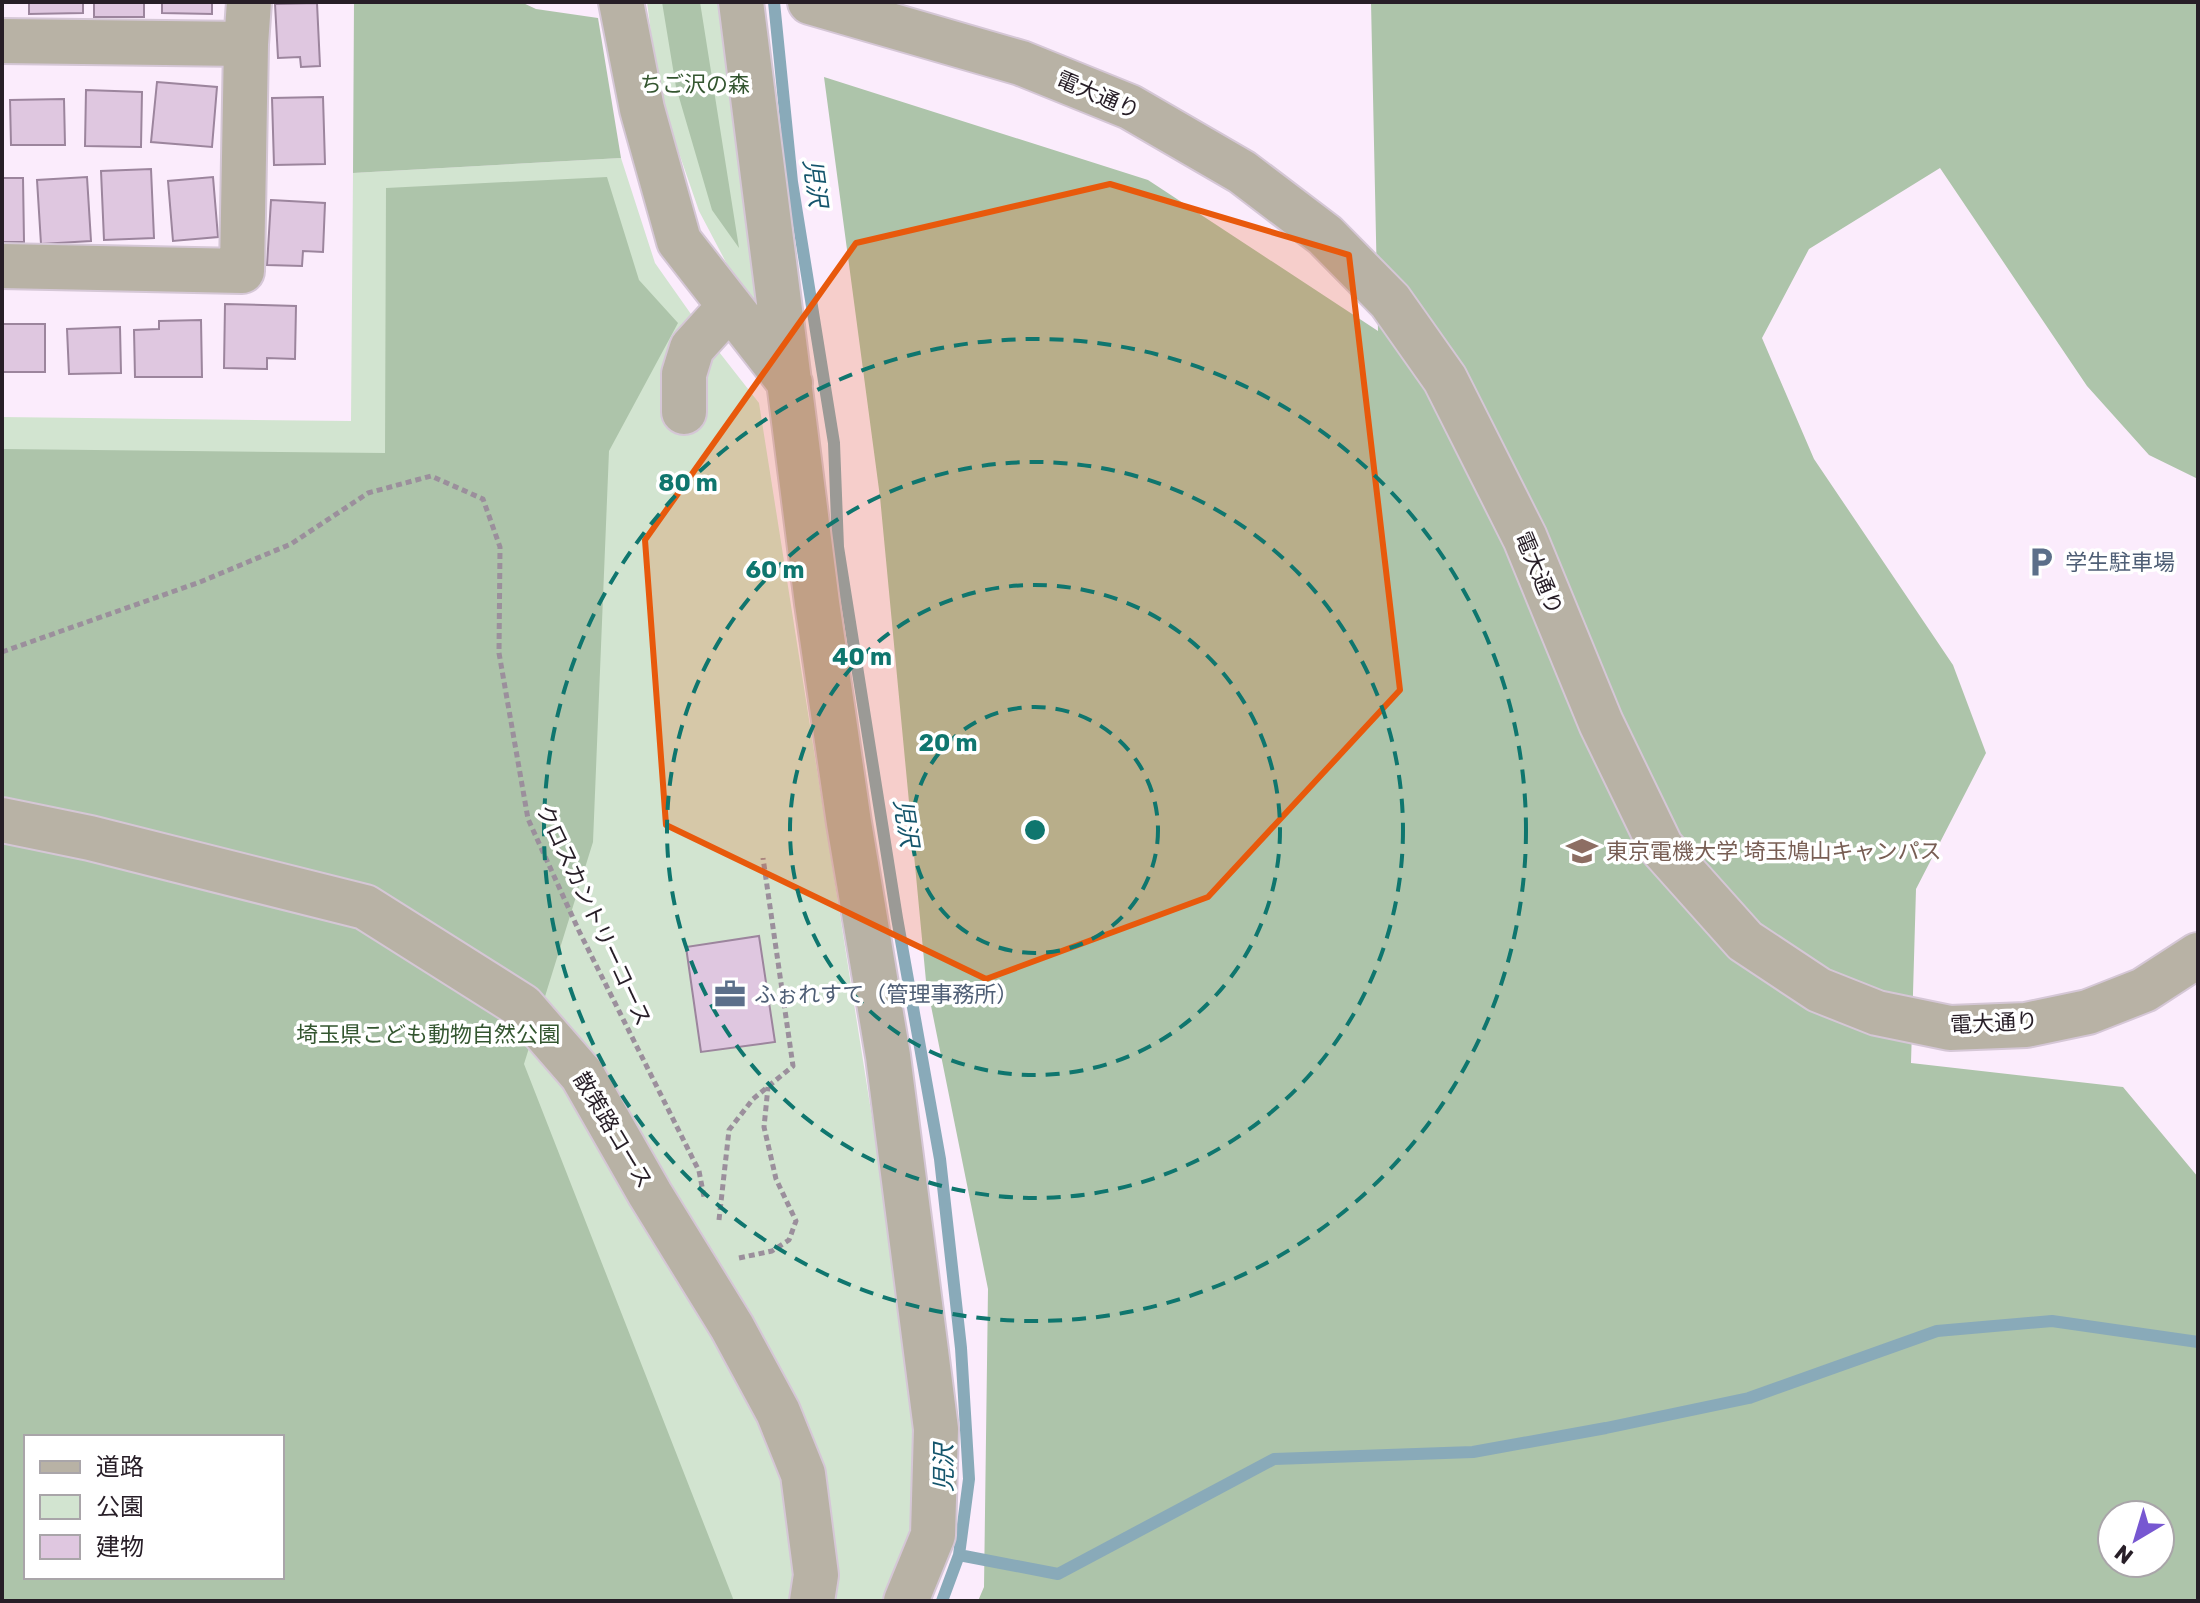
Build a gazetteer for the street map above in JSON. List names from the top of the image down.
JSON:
{
  "streets": {
    "street": ["電大通り", "散策路コース"],
    "path": ["クロスカントリーコース"]
  },
  "water": ["児沢"],
  "parks": ["ちご沢の森", "埼玉県こども動物自然公園"],
  "places": {
    "parking": ["学生駐車場"],
    "school or university": ["東京電機大学 埼玉鳩山キャンパス"],
    "office": ["ふぉれすて（管理事務所）"]
  },
  "legend": ["道路", "公園", "建物"],
  "north": "bottom left",
  "rings": [
    "80 m",
    "60 m",
    "40 m",
    "20 m"
  ]
}
